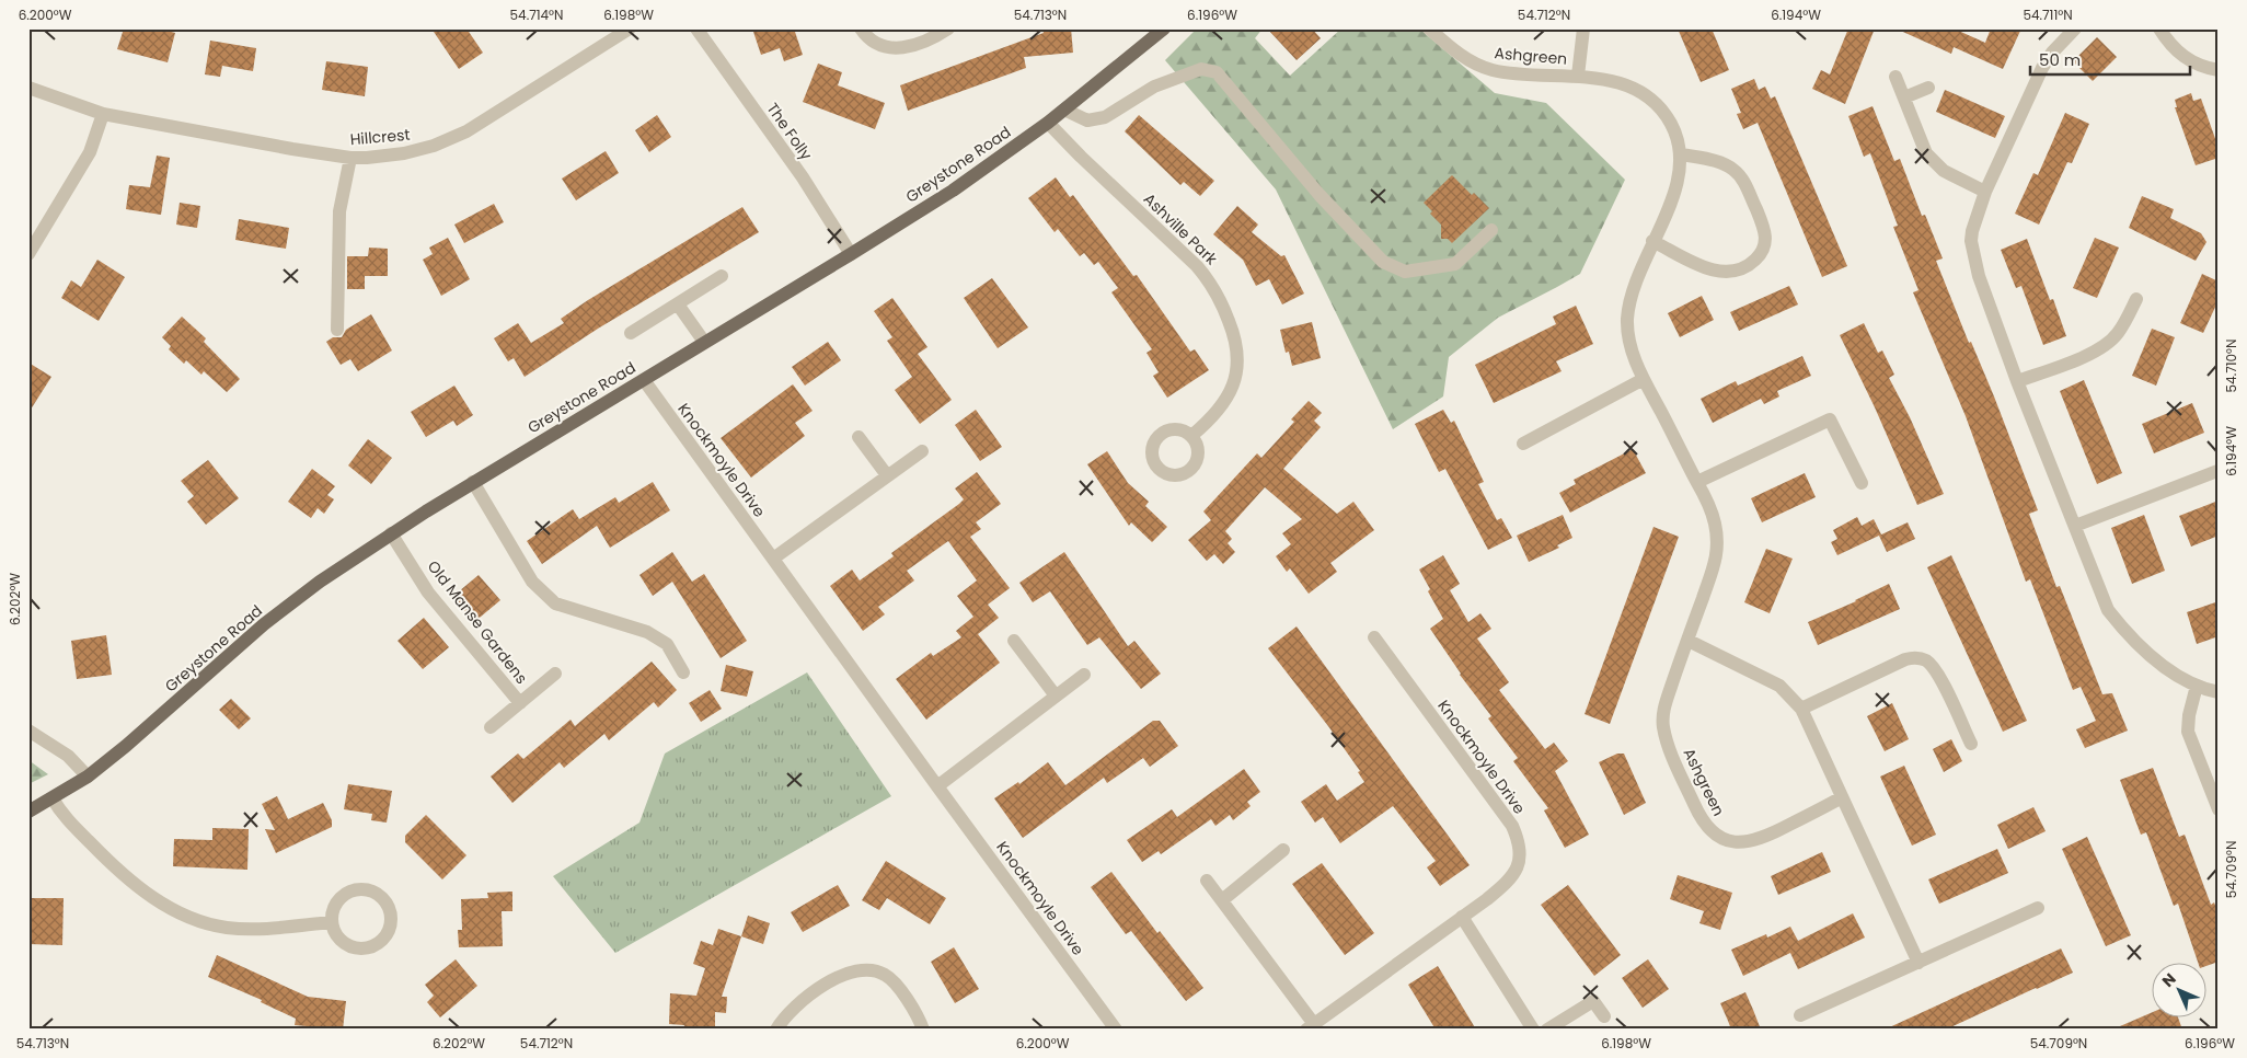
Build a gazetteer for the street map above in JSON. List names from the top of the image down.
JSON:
{
  "streets": {
    "main road": ["Greystone Road"],
    "street": [
      "Ashgreen",
      "The Folly",
      "Hillcrest",
      "Ashville Park",
      "Knockmoyle Drive",
      "Old Manse Gardens"
    ]
  },
  "crossings": [
    ["The Folly", "Greystone Road"],
    ["Greystone Road", "Ashville Park"],
    ["Greystone Road", "Knockmoyle Drive"],
    ["Greystone Road", "Old Manse Gardens"]
  ],
  "scale_bar": "50 m",
  "north": "top left",
  "coordinates": [
    "6.200°W",
    "54.714°N",
    "6.198°W",
    "54.713°N",
    "6.196°W",
    "54.712°N",
    "6.194°W",
    "54.711°N",
    "54.710°N",
    "6.202°W",
    "54.709°N"
  ]
}
